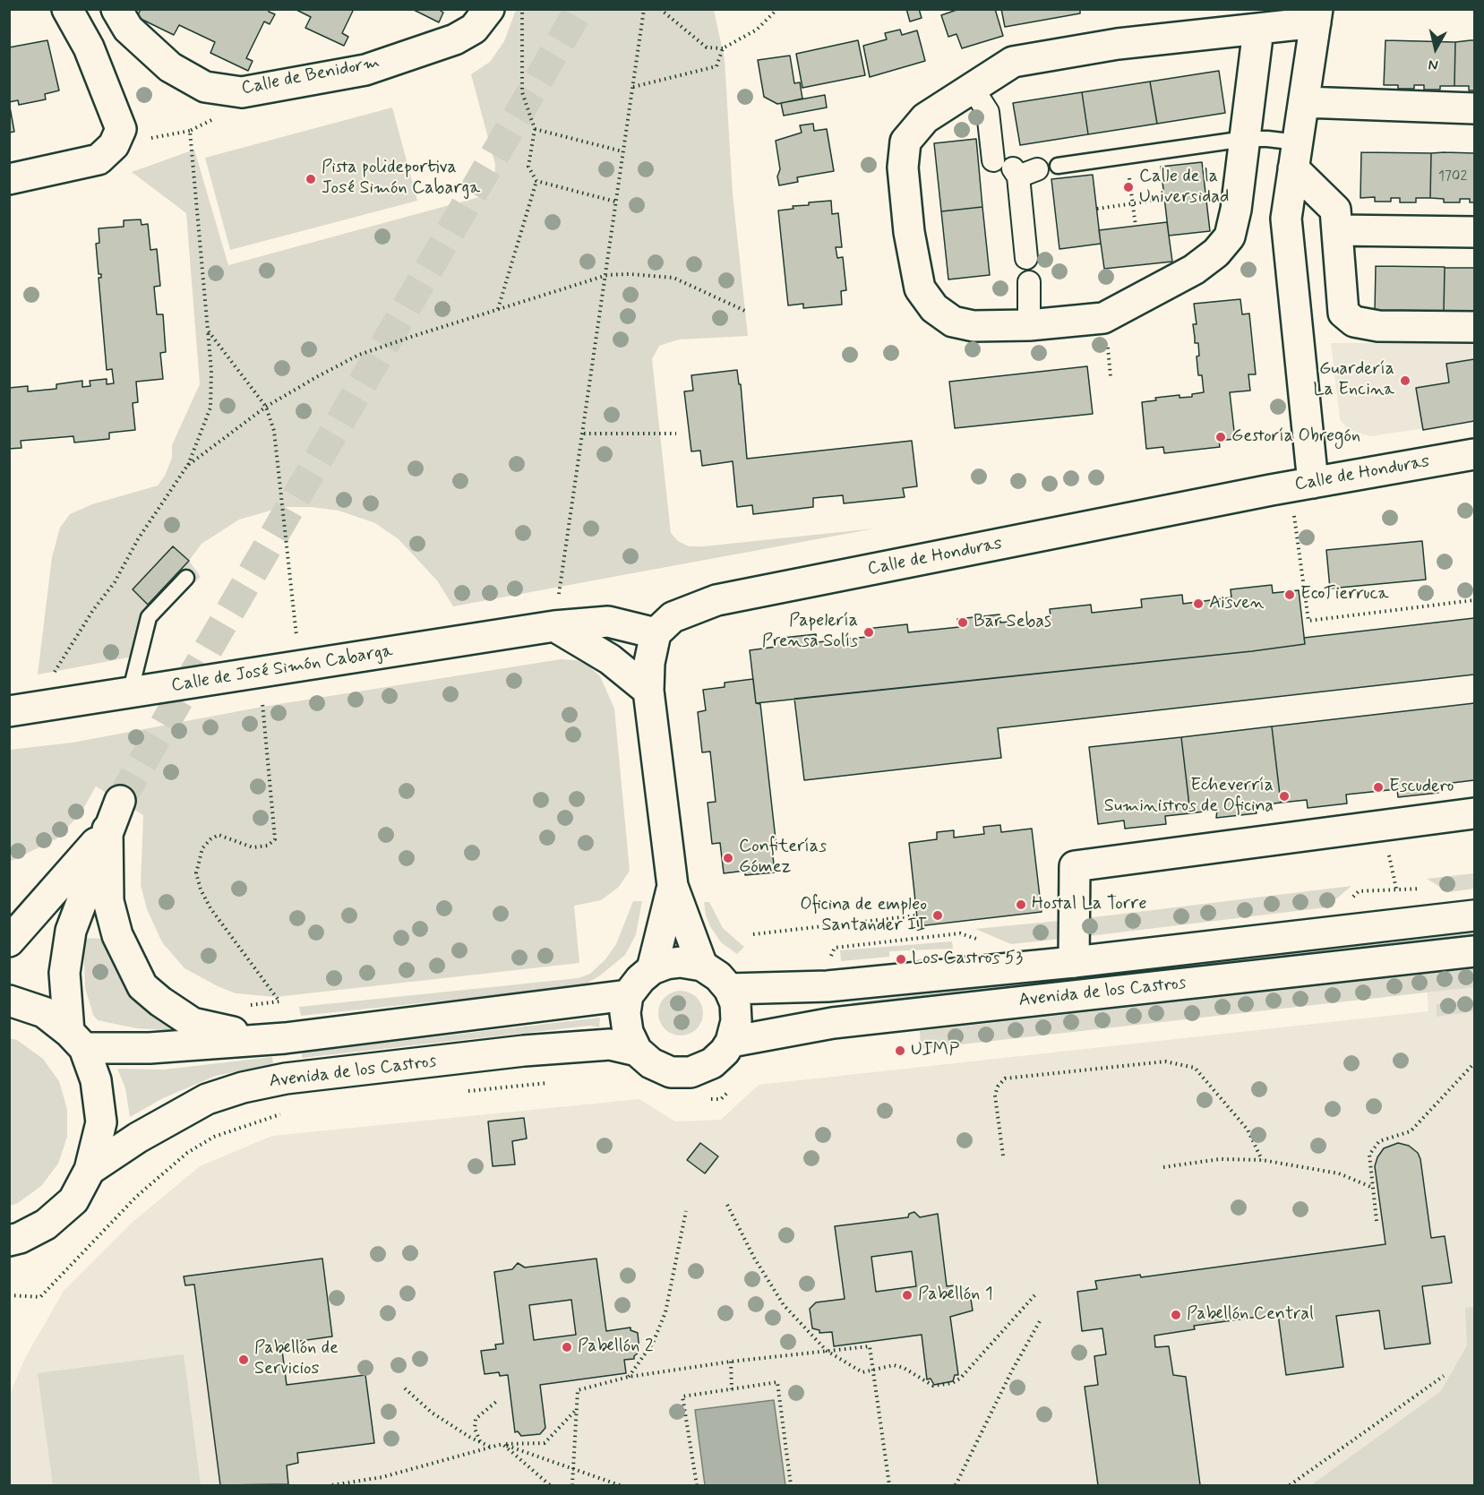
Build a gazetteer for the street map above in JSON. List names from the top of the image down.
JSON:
{
  "streets": {
    "street": [
      "Calle de Benidorm",
      "Calle de Honduras",
      "Calle de José Simón Cabarga",
      "Avenida de los Castros"
    ]
  },
  "crossings": [
    ["Calle de Honduras", "Calle de José Simón Cabarga"]
  ],
  "places": [
    "Pista polideportiva José Simón Cabarga",
    "Calle de la Universidad",
    "Guardería La Encina",
    "Gestoría Obregón",
    "EcoTierruca",
    "Aisven",
    "Bar Sebas",
    "Papelería Prensa Solís",
    "Escudero",
    "Echeverría Suministros de Oficina",
    "Confiterías Gómez",
    "Hostal La Torre",
    "Oficina de empleo Santander II",
    "Los Castros 53",
    "UIMP",
    "Pabellón 1",
    "Pabellón Central",
    "Pabellón 2",
    "Pabellón de Servicios"
  ],
  "house_numbers": ["1702"],
  "north": "bottom"
}
